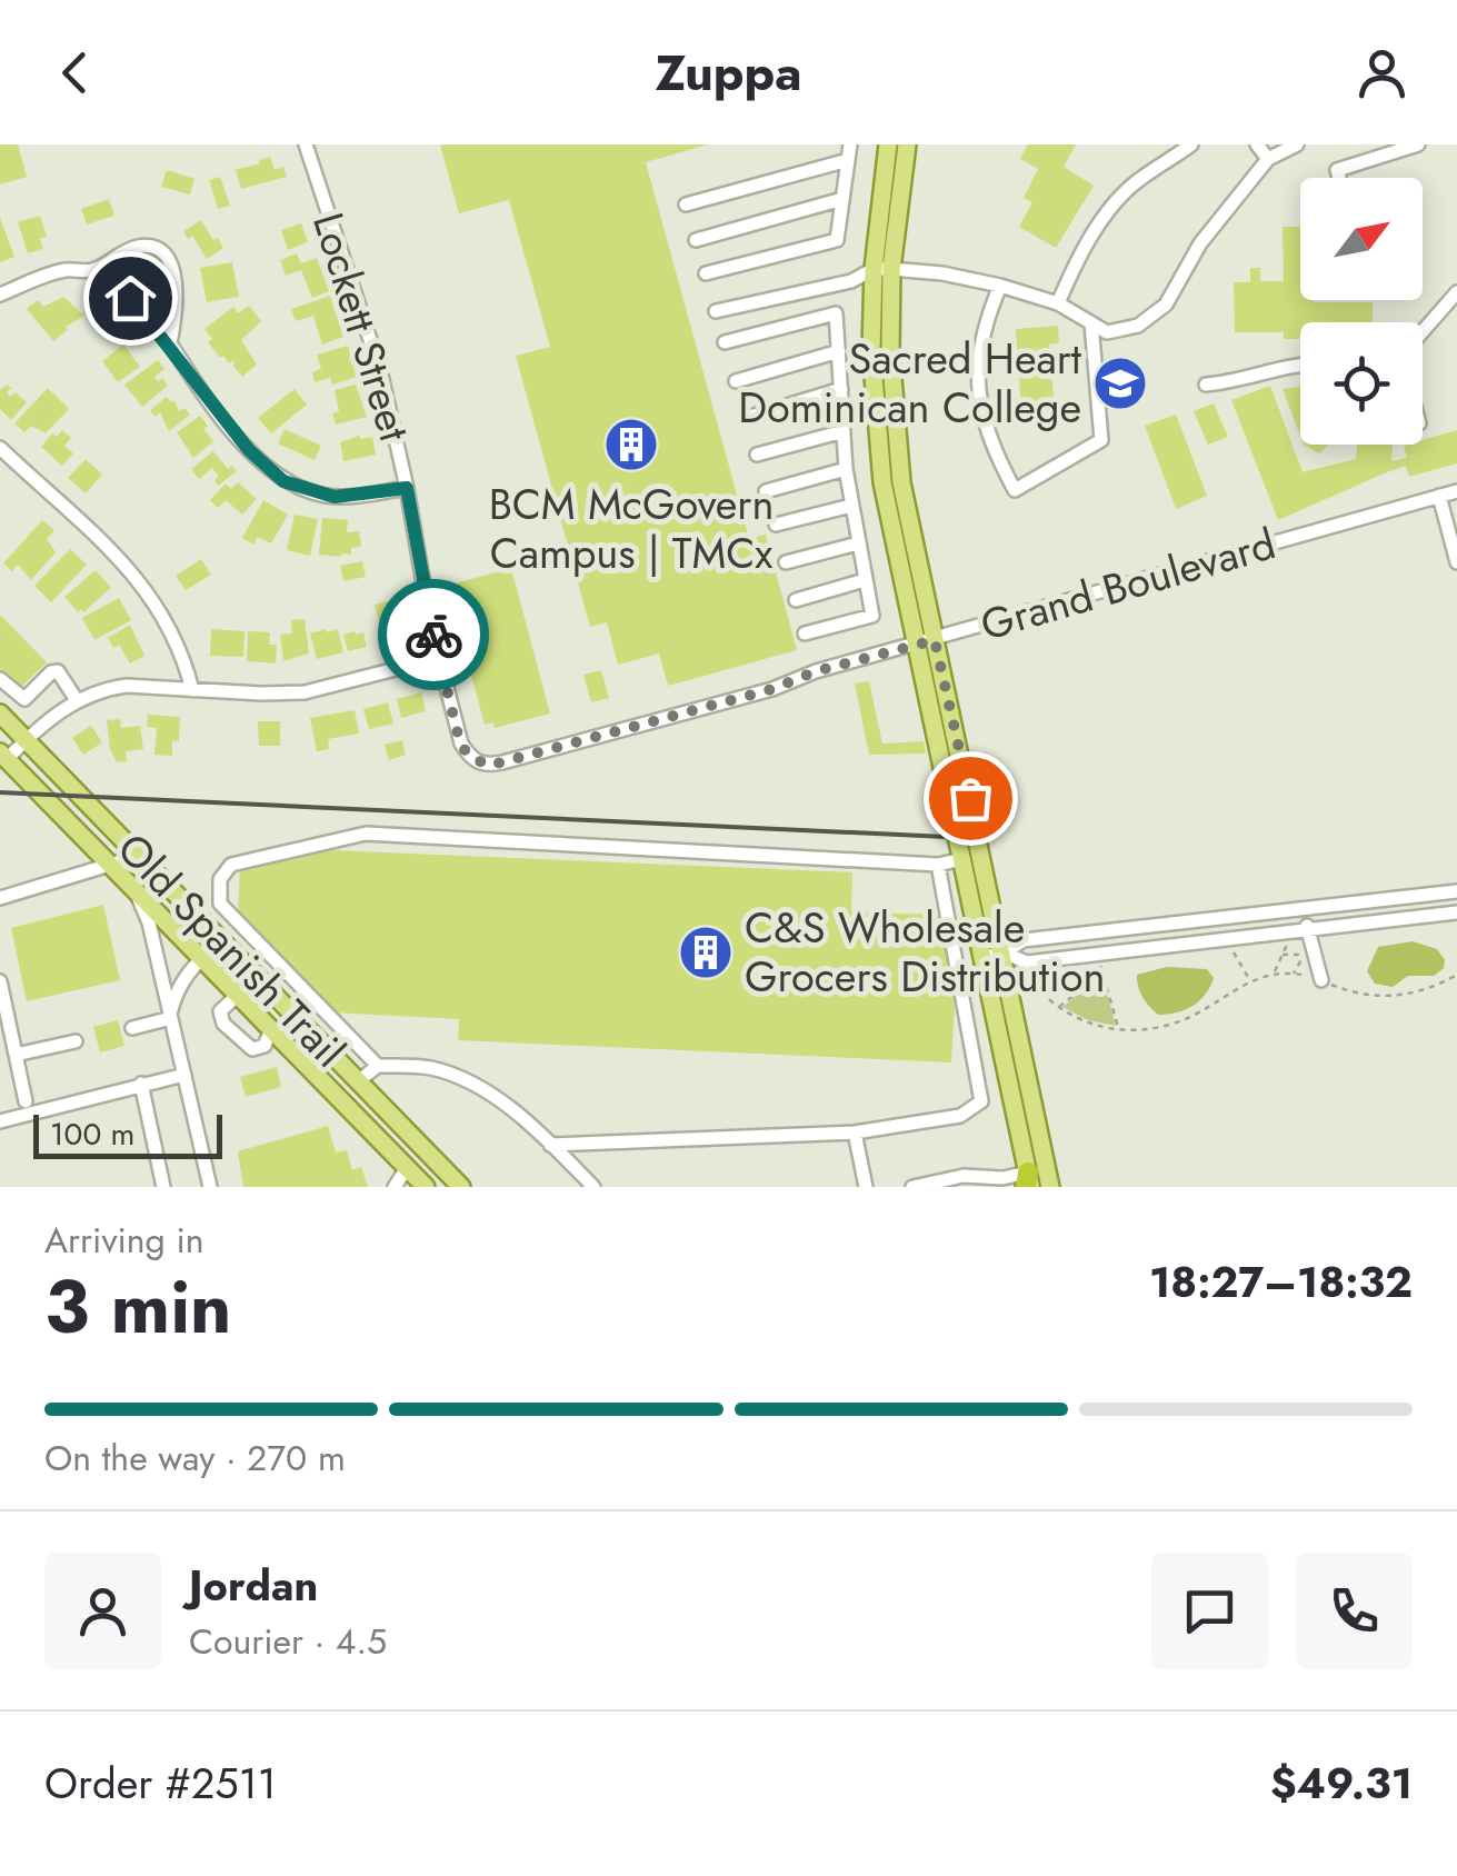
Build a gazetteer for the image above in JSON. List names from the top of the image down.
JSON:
{
  "streets": {
    "main road": ["Old Spanish Trail"],
    "street": ["Lockett Street", "Grand Boulevard"]
  },
  "crossings": [
    ["Lockett Street", "Grand Boulevard"]
  ],
  "places": {
    "school or university": ["Sacred Heart Dominican College"],
    "building": ["BCM McGovern Campus | TMCx", "C&S Wholesale Grocers Distribution"]
  },
  "scale_bar": "100 m",
  "north": "top right",
  "page": {
    "header": "Zuppa",
    "scale": "100 m",
    "heading": ["3 min", "Arriving in", "18:27–18:32"],
    "panel": [
      "Jordan",
      "Courier · 4.5",
      "Order #2511",
      "$49.31"
    ],
    "bar": "On the way · 270 m"
  }
}
